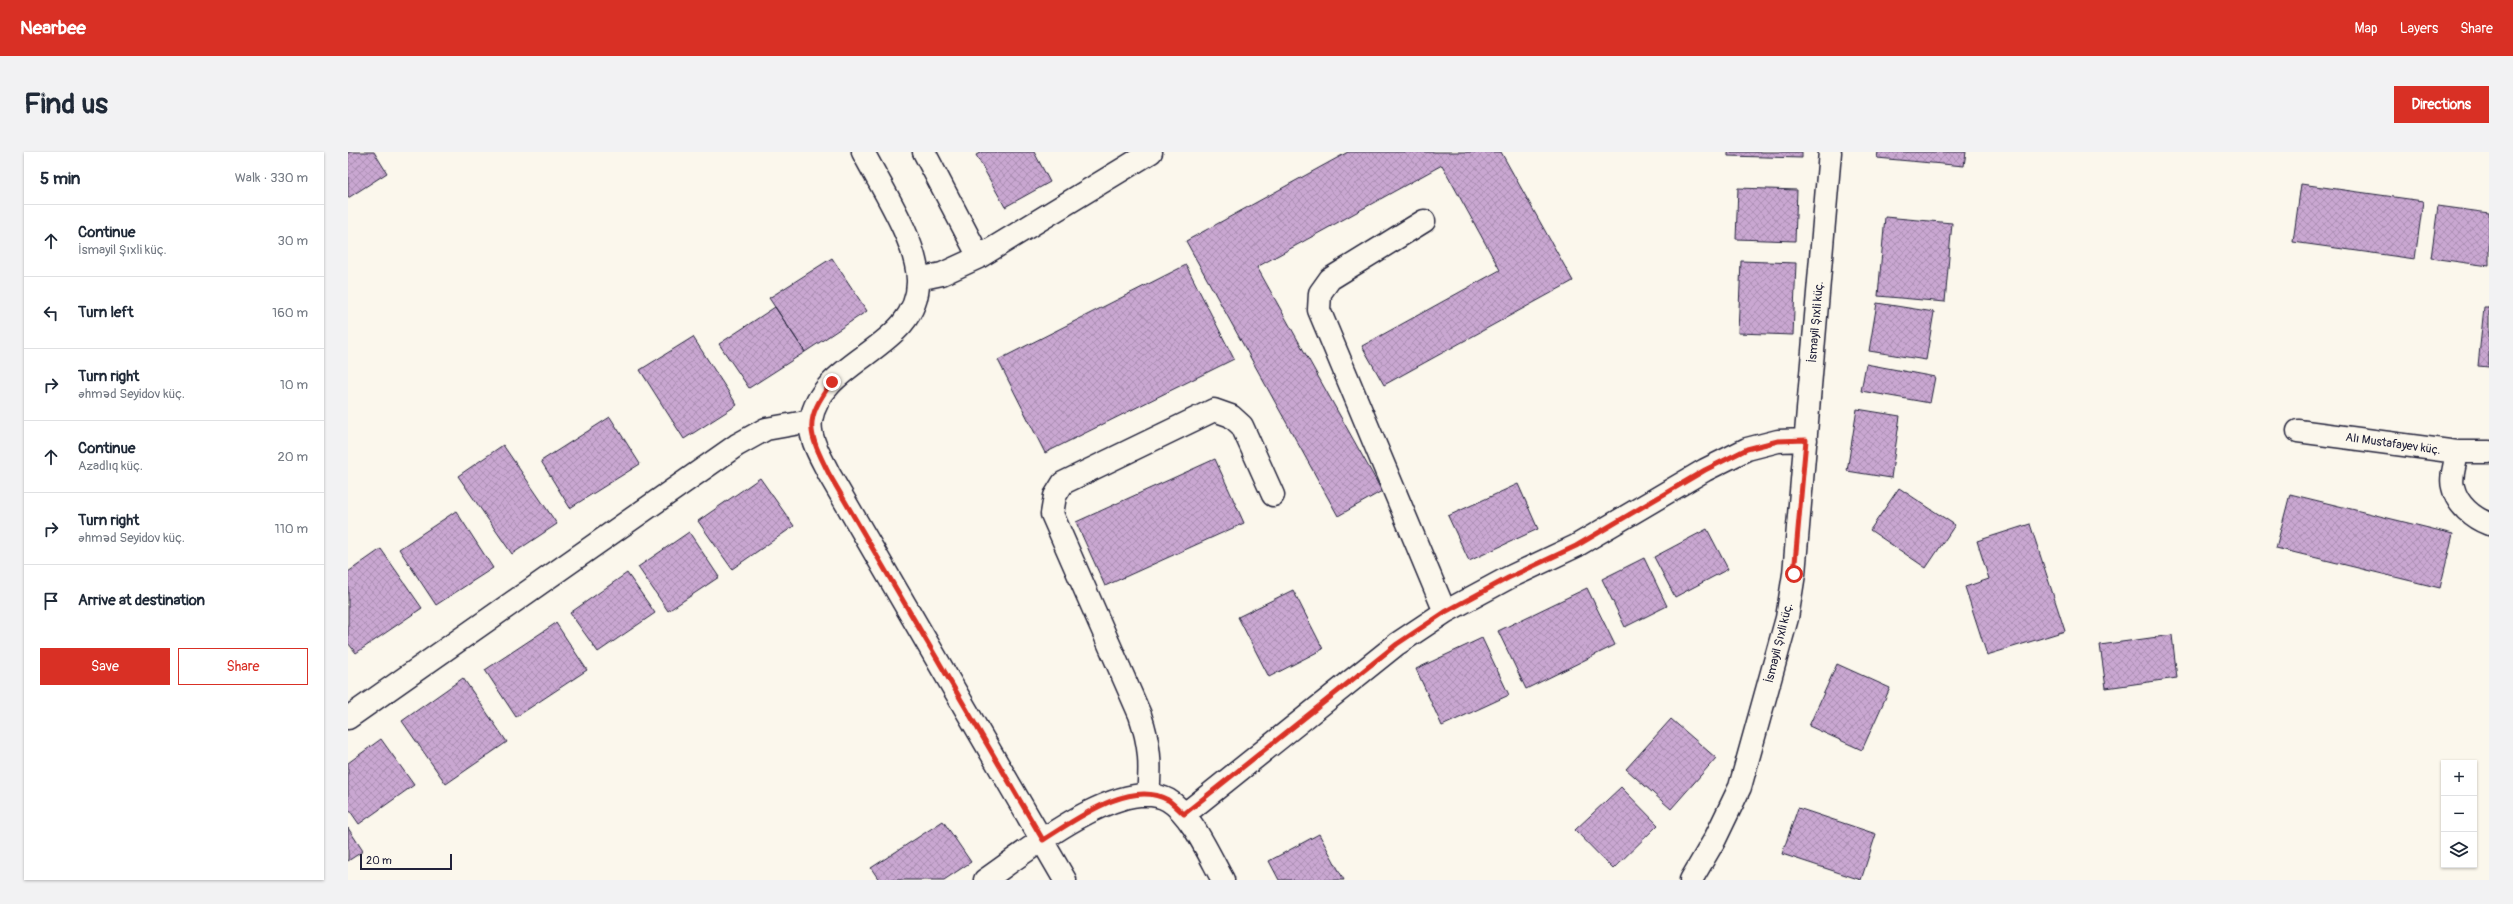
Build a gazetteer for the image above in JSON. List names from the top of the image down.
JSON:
{
  "streets": {
    "street": ["İsmayil Şıxli küç.", "Alı Mustafayev küç."]
  },
  "scale_bar": "20 m",
  "page": {
    "header": "Nearbee",
    "nav": ["Map", "Layers", "Share"],
    "buttons": [
      "Directions",
      ["Save", "Share"]
    ],
    "title": "Find us",
    "heading": ["5 min", "Walk · 330 m"],
    "list": [
      ["Continue", "İsmayil Şıxli küç.", "30 m"],
      ["Turn left", "160 m"],
      ["Turn right", "Əhməd Seyidov küç.", "10 m"],
      ["Continue", "Azadlıq küç.", "20 m"],
      ["Turn right", "Əhməd Seyidov küç.", "110 m"],
      "Arrive at destination"
    ],
    "map_buttons": ["+", "−"],
    "scale": "20 m"
  }
}
